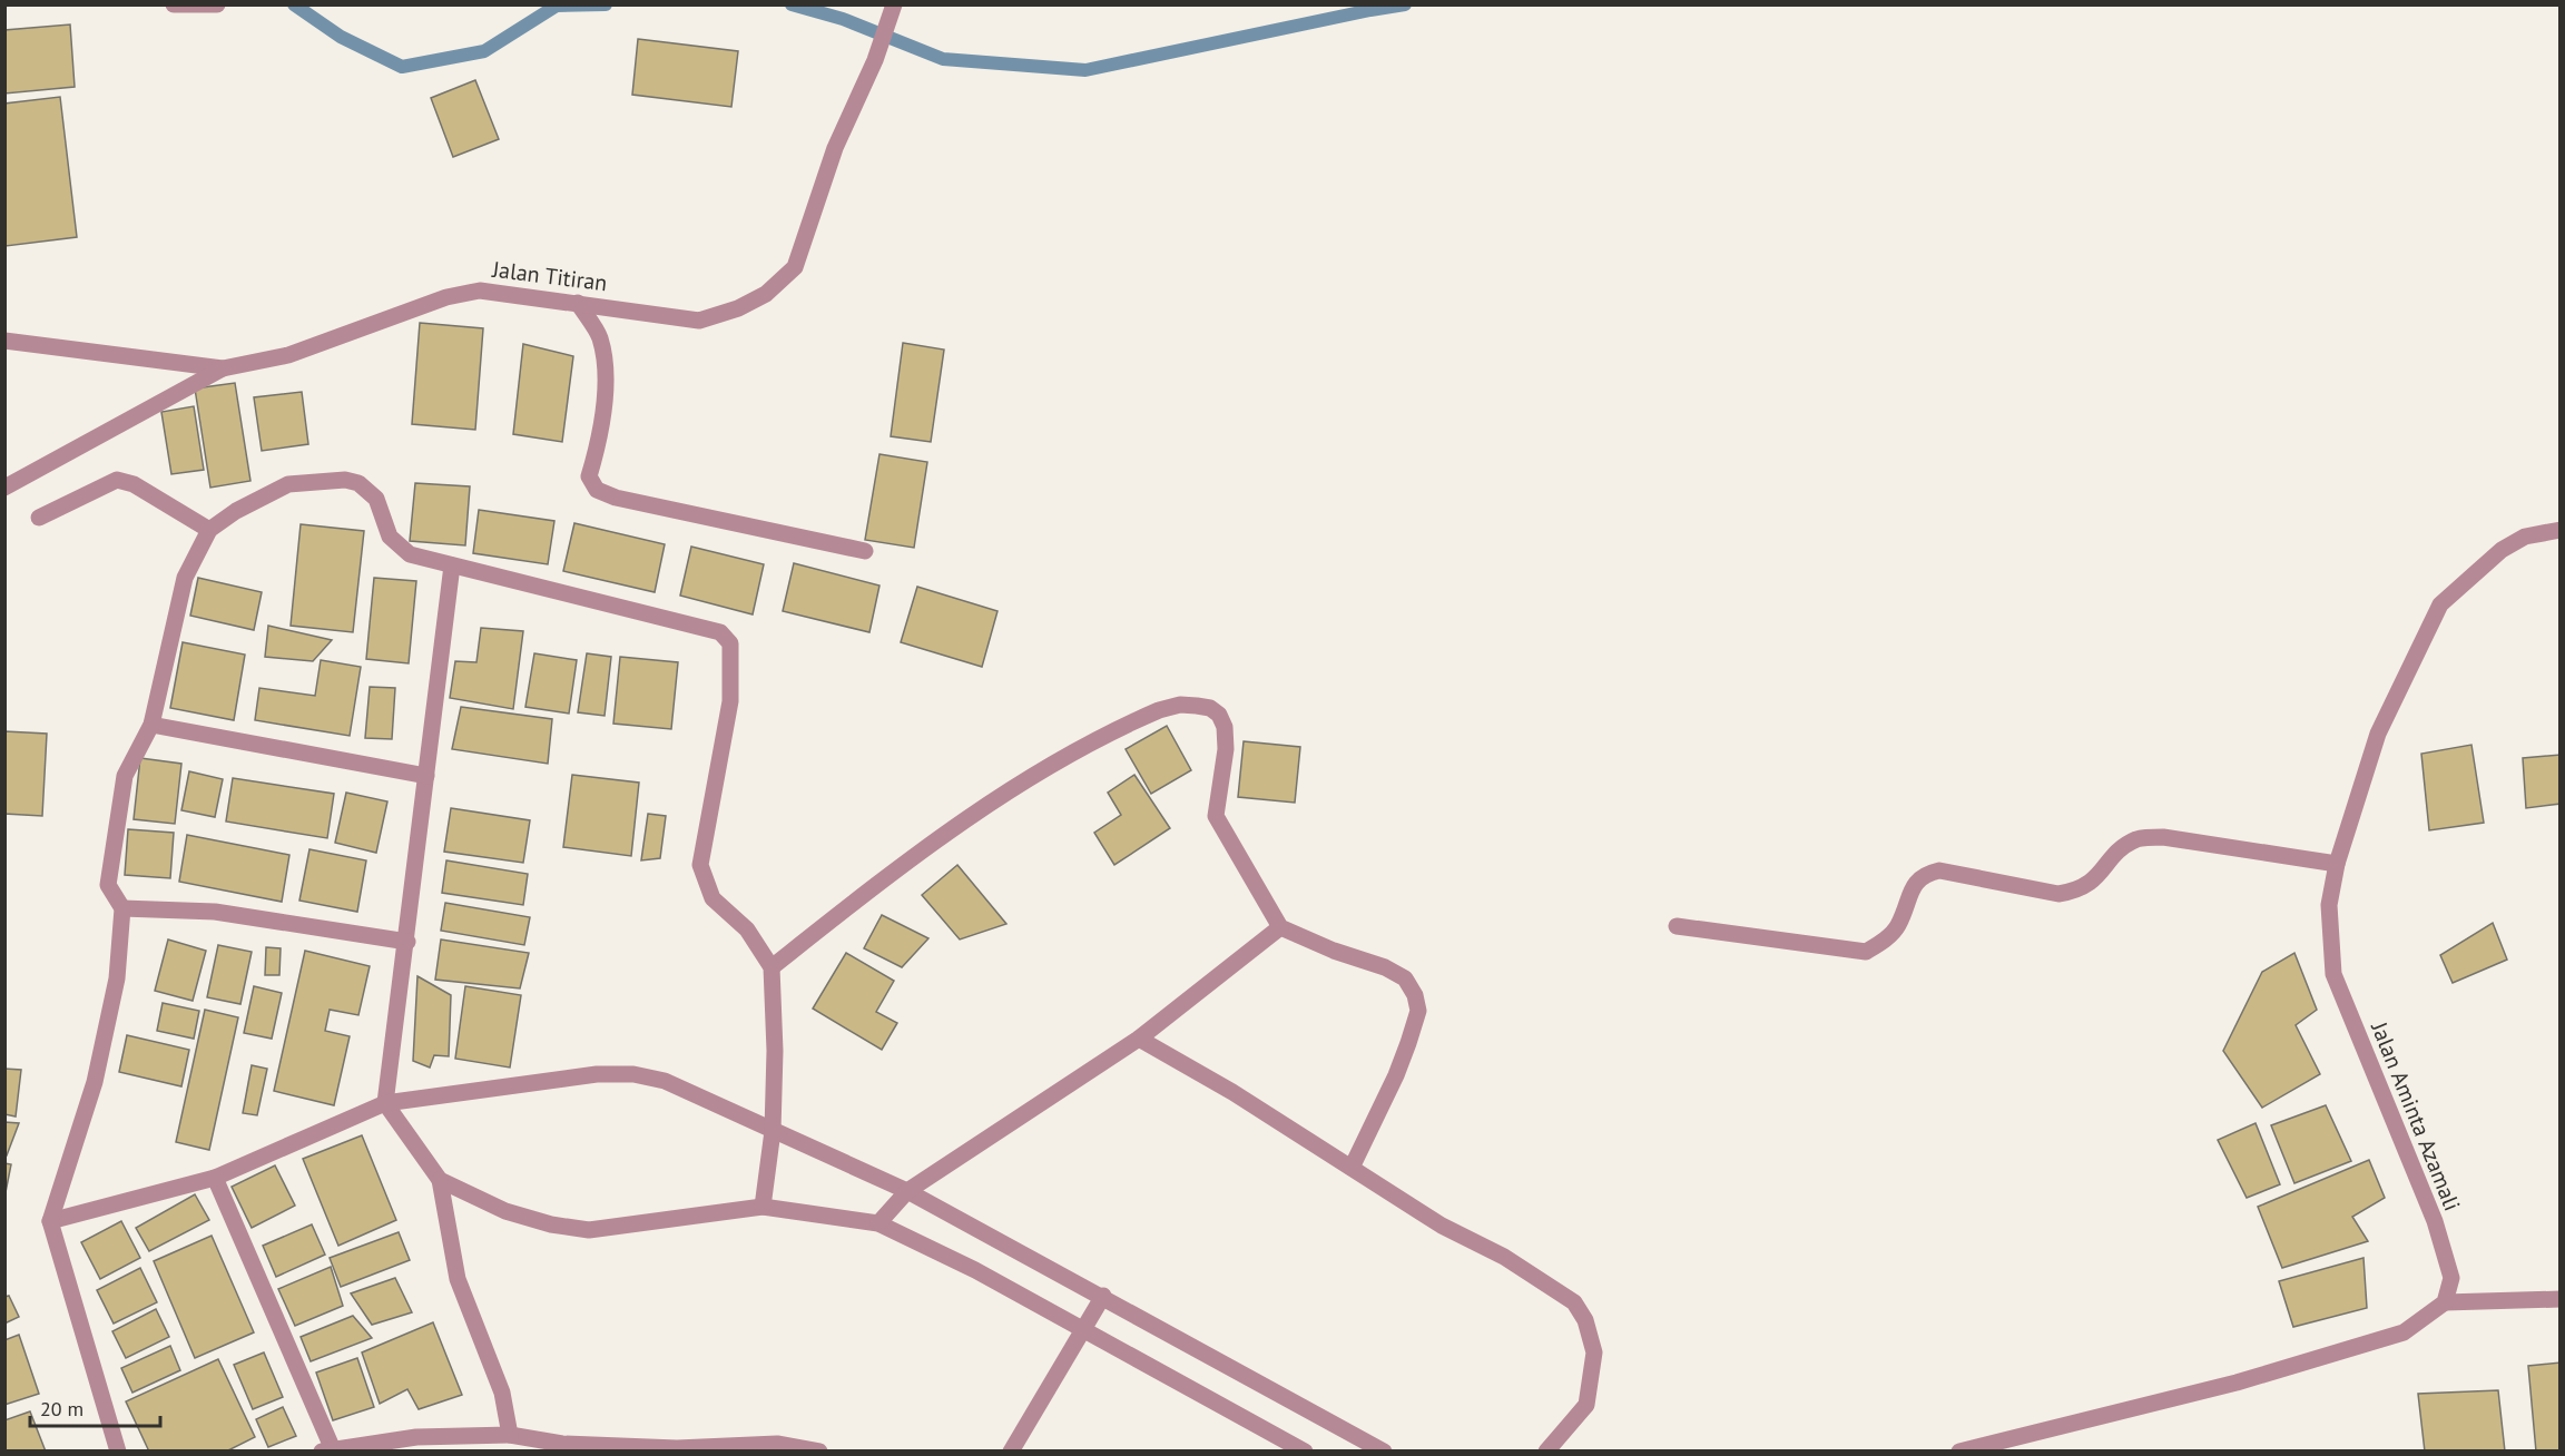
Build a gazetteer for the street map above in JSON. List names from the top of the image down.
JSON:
{
  "streets": {
    "street": ["Jalan Titiran", "Jalan Aminta Azamali"]
  },
  "scale_bar": "20 m"
}
